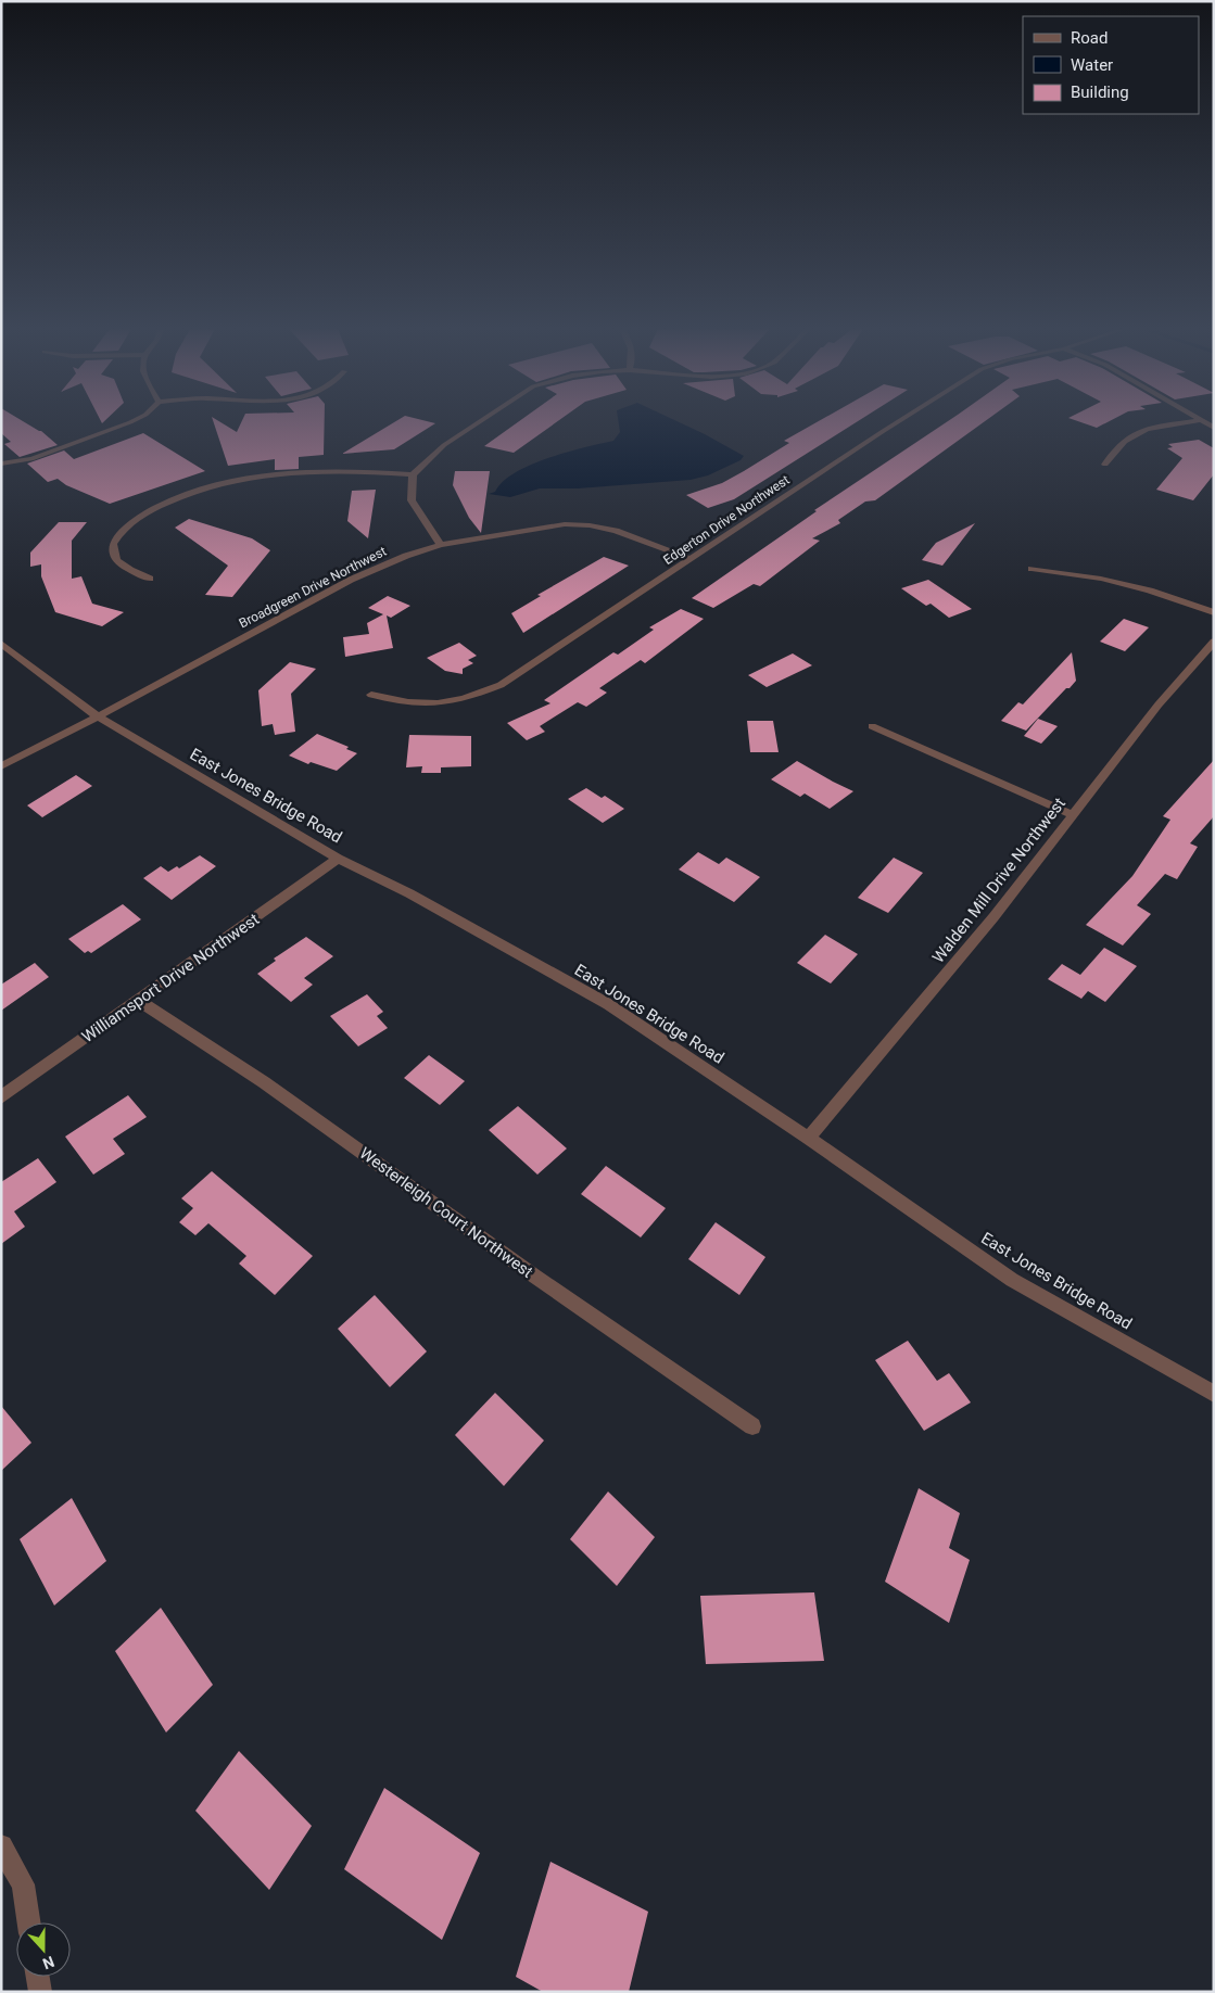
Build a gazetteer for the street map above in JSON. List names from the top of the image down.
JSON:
{
  "streets": {
    "street": [
      "Edgerton Drive Northwest",
      "Broadgreen Drive Northwest",
      "East Jones Bridge Road",
      "Walden Mill Drive Northwest",
      "Williamsport Drive Northwest",
      "Westerleigh Court Northwest"
    ]
  },
  "crossings": [
    ["Edgerton Drive Northwest", "Broadgreen Drive Northwest"],
    ["Broadgreen Drive Northwest", "East Jones Bridge Road"],
    ["East Jones Bridge Road", "Walden Mill Drive Northwest"],
    ["East Jones Bridge Road", "Williamsport Drive Northwest"],
    ["Williamsport Drive Northwest", "Westerleigh Court Northwest"]
  ],
  "legend": ["Road", "Water", "Building"],
  "north": "bottom"
}
